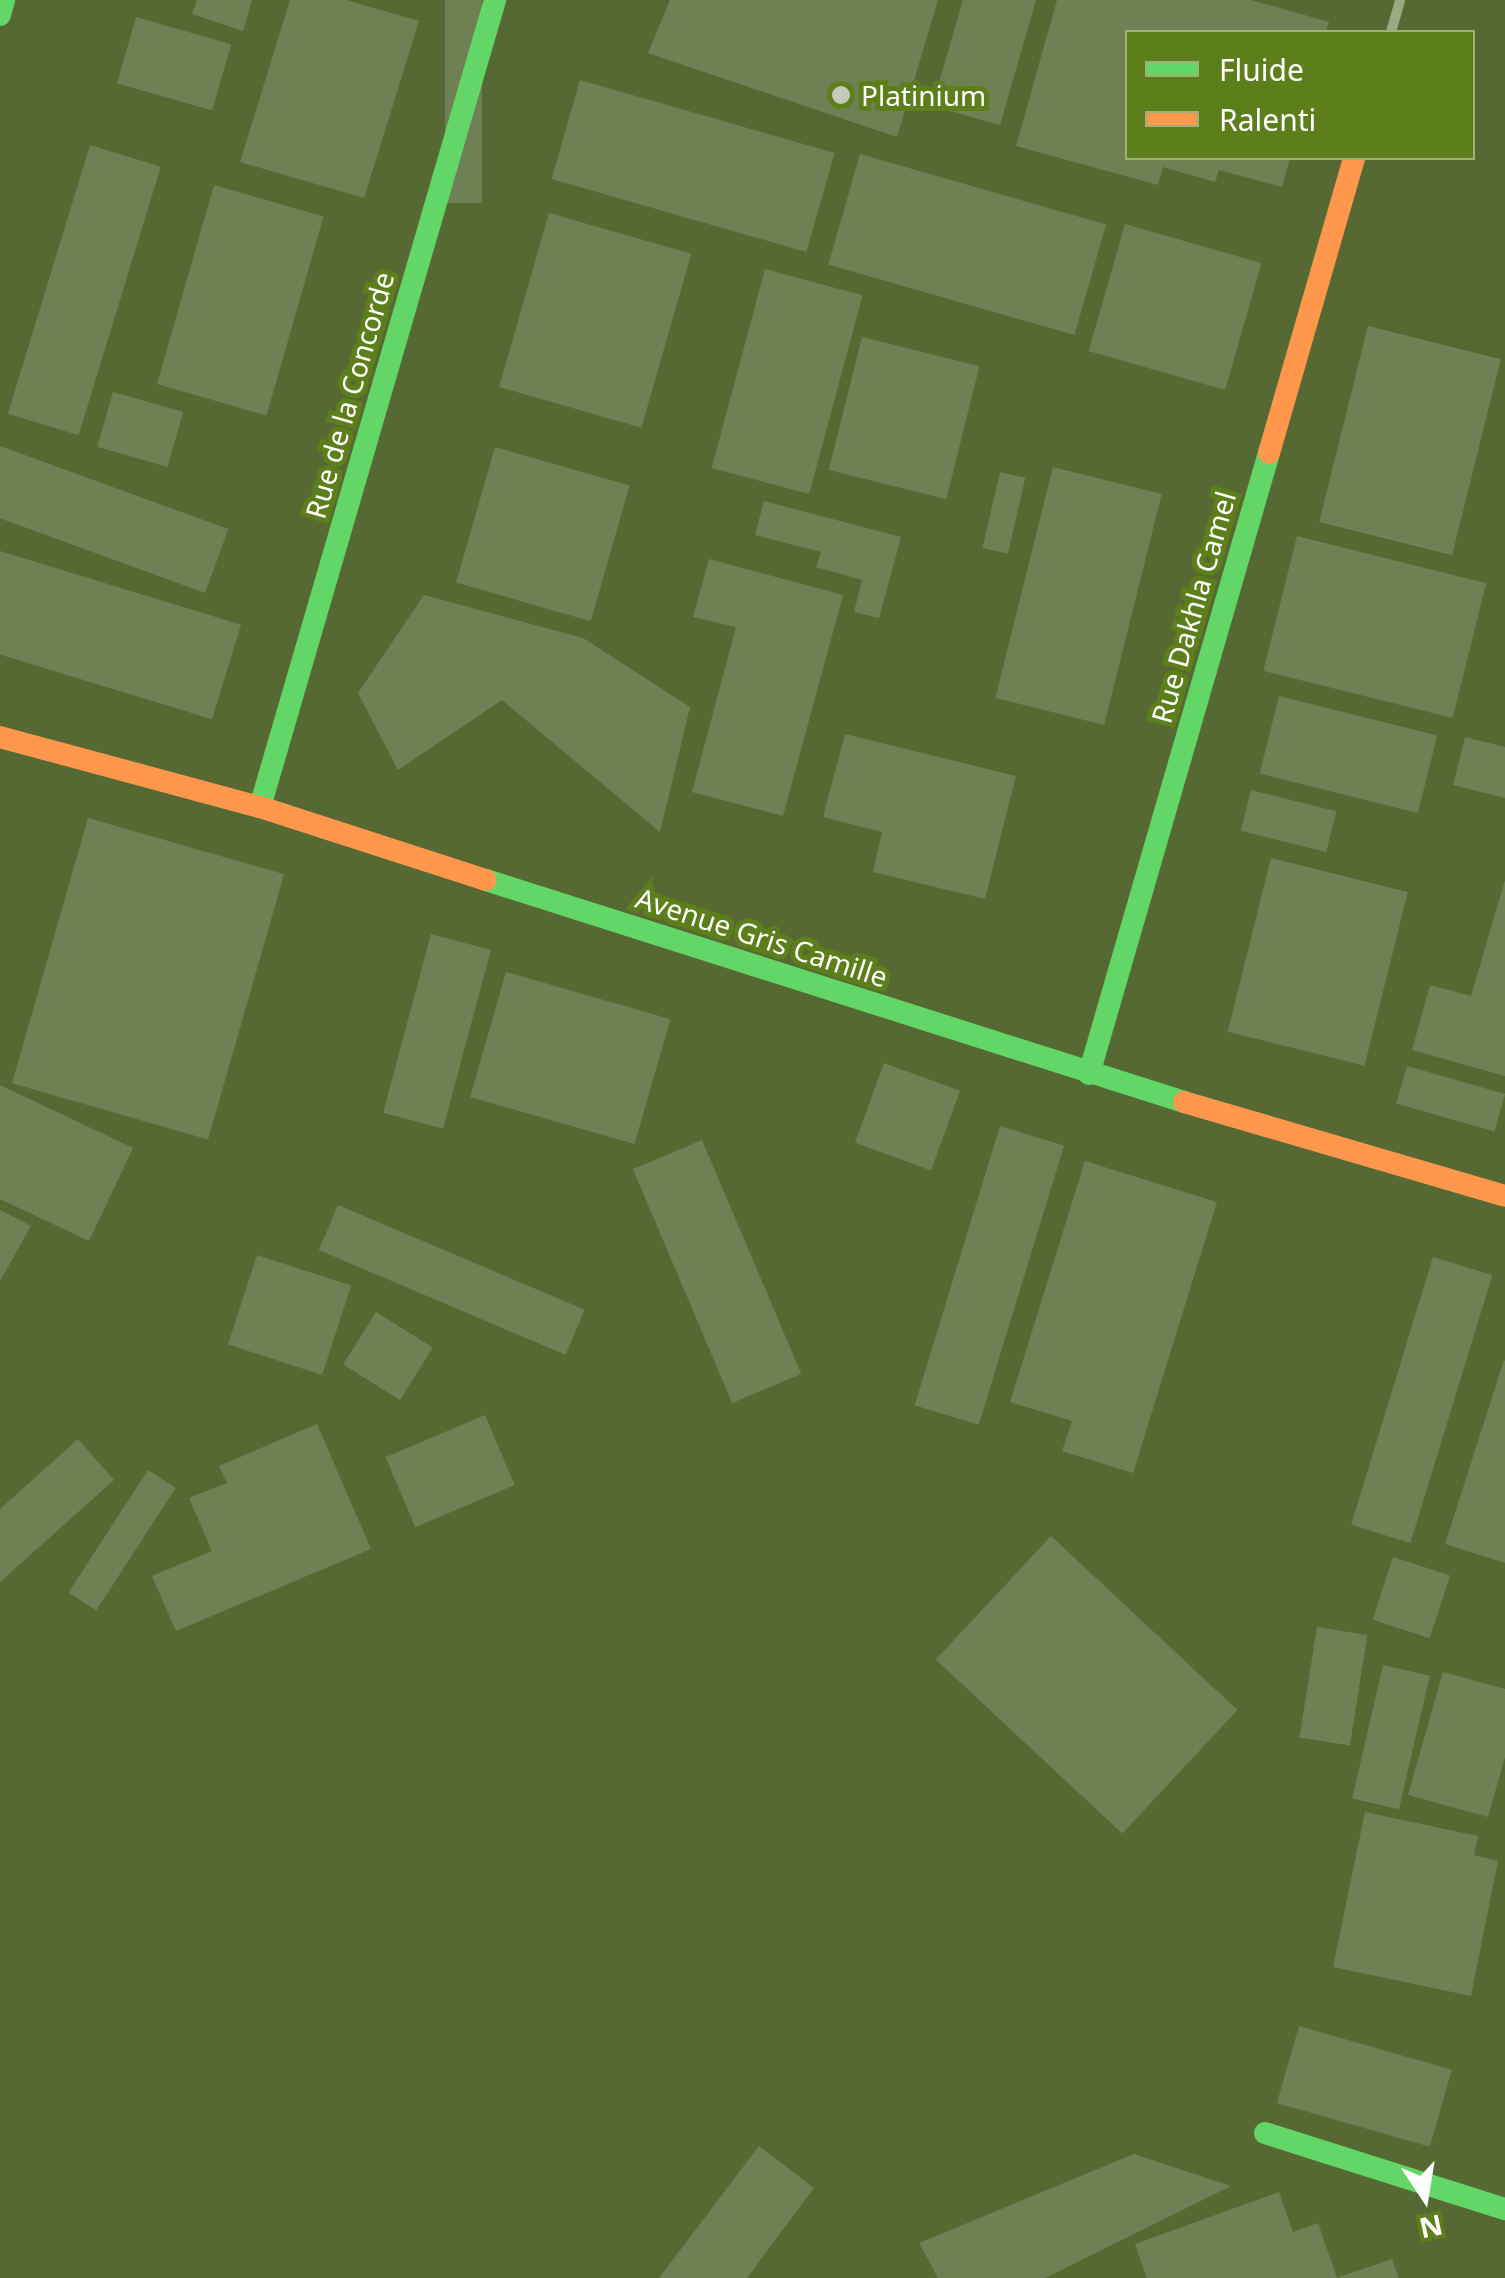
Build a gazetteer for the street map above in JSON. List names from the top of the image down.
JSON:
{
  "streets": {
    "street": ["Rue de la Concorde", "Rue Dakhla Camel", "Avenue Gris Camille"]
  },
  "crossings": [
    ["Rue de la Concorde", "Avenue Gris Camille"],
    ["Rue Dakhla Camel", "Avenue Gris Camille"]
  ],
  "places": ["Platinium"],
  "legend": ["Fluide", "Ralenti"],
  "north": "bottom"
}
